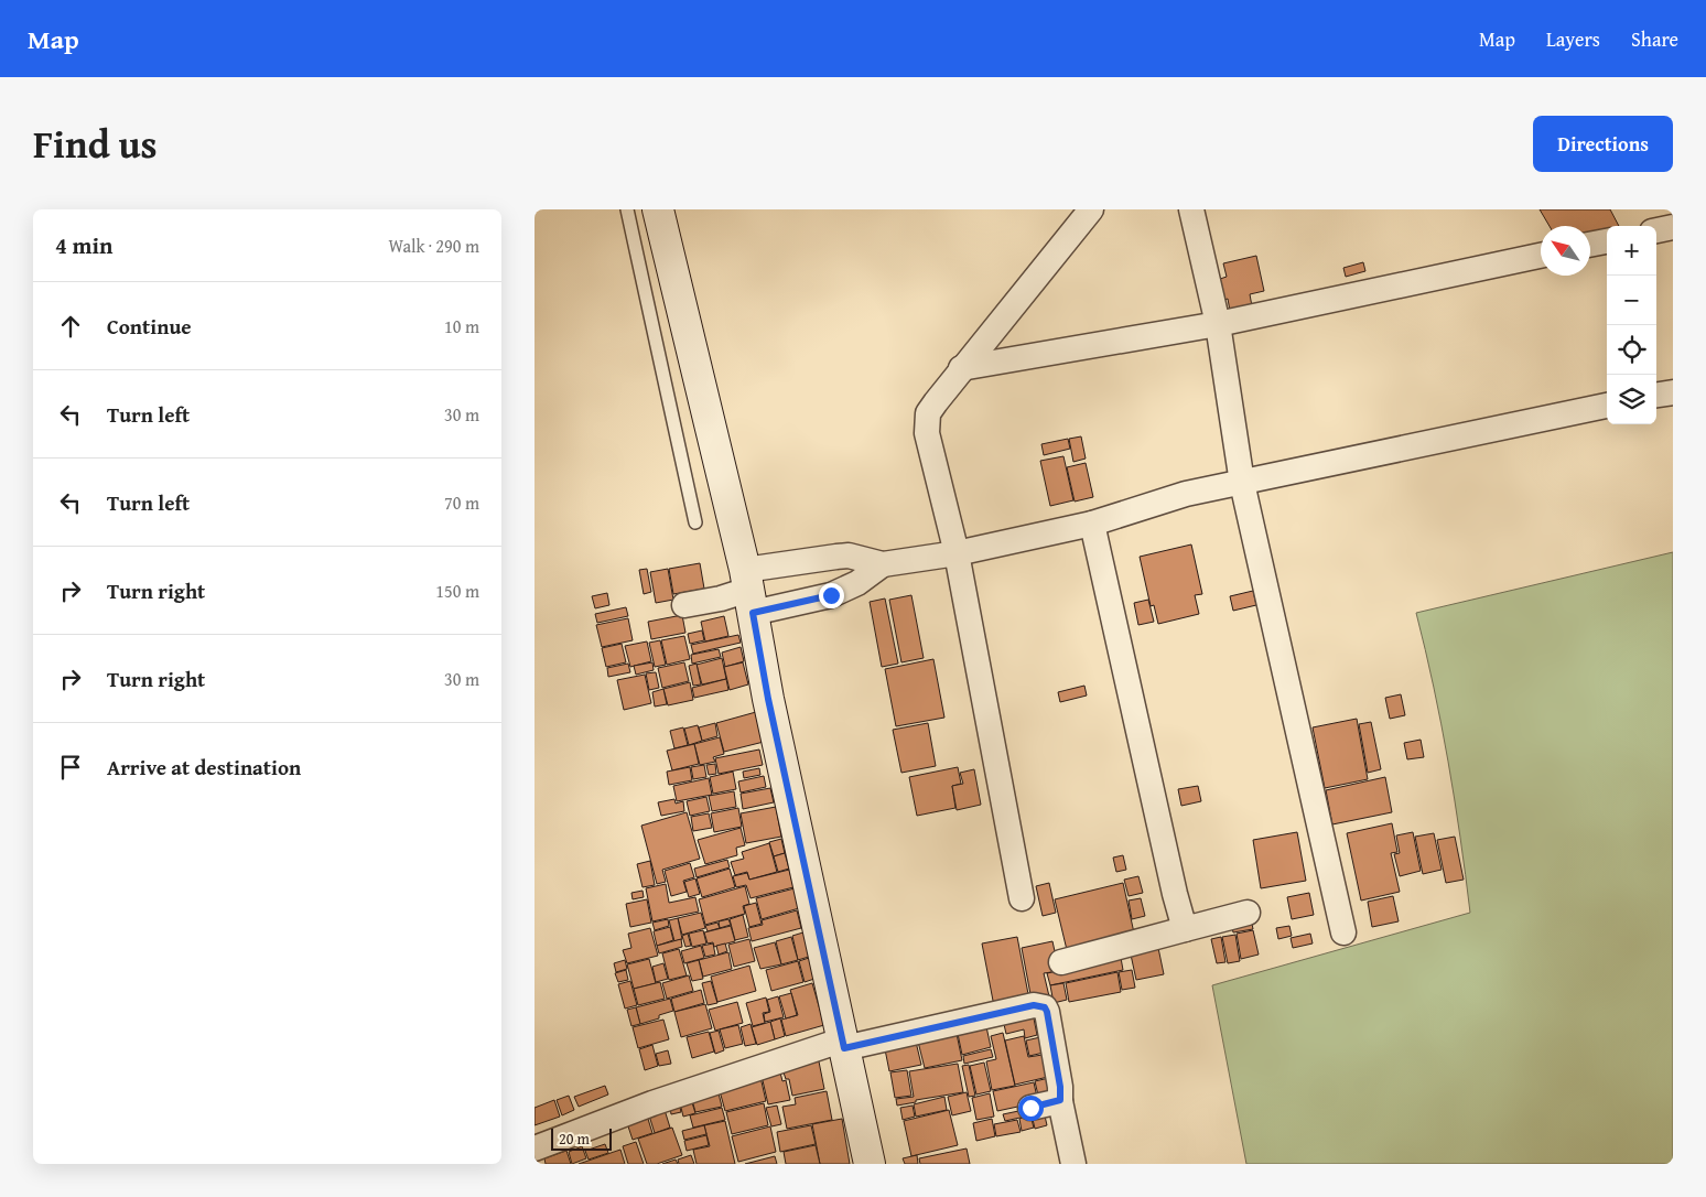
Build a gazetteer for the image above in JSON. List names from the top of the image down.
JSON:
{
  "scale_bar": "20 m",
  "north": "top left",
  "page": {
    "header": "Map",
    "nav": ["Map", "Layers", "Share"],
    "title": "Find us",
    "buttons": "Directions",
    "heading": ["4 min", "Walk · 290 m"],
    "map_buttons": ["+", "−"],
    "list": [
      ["Continue", "10 m"],
      ["Turn left", "30 m"],
      ["Turn left", "70 m"],
      ["Turn right", "150 m"],
      ["Turn right", "30 m"],
      "Arrive at destination"
    ],
    "scale": "20 m"
  }
}
